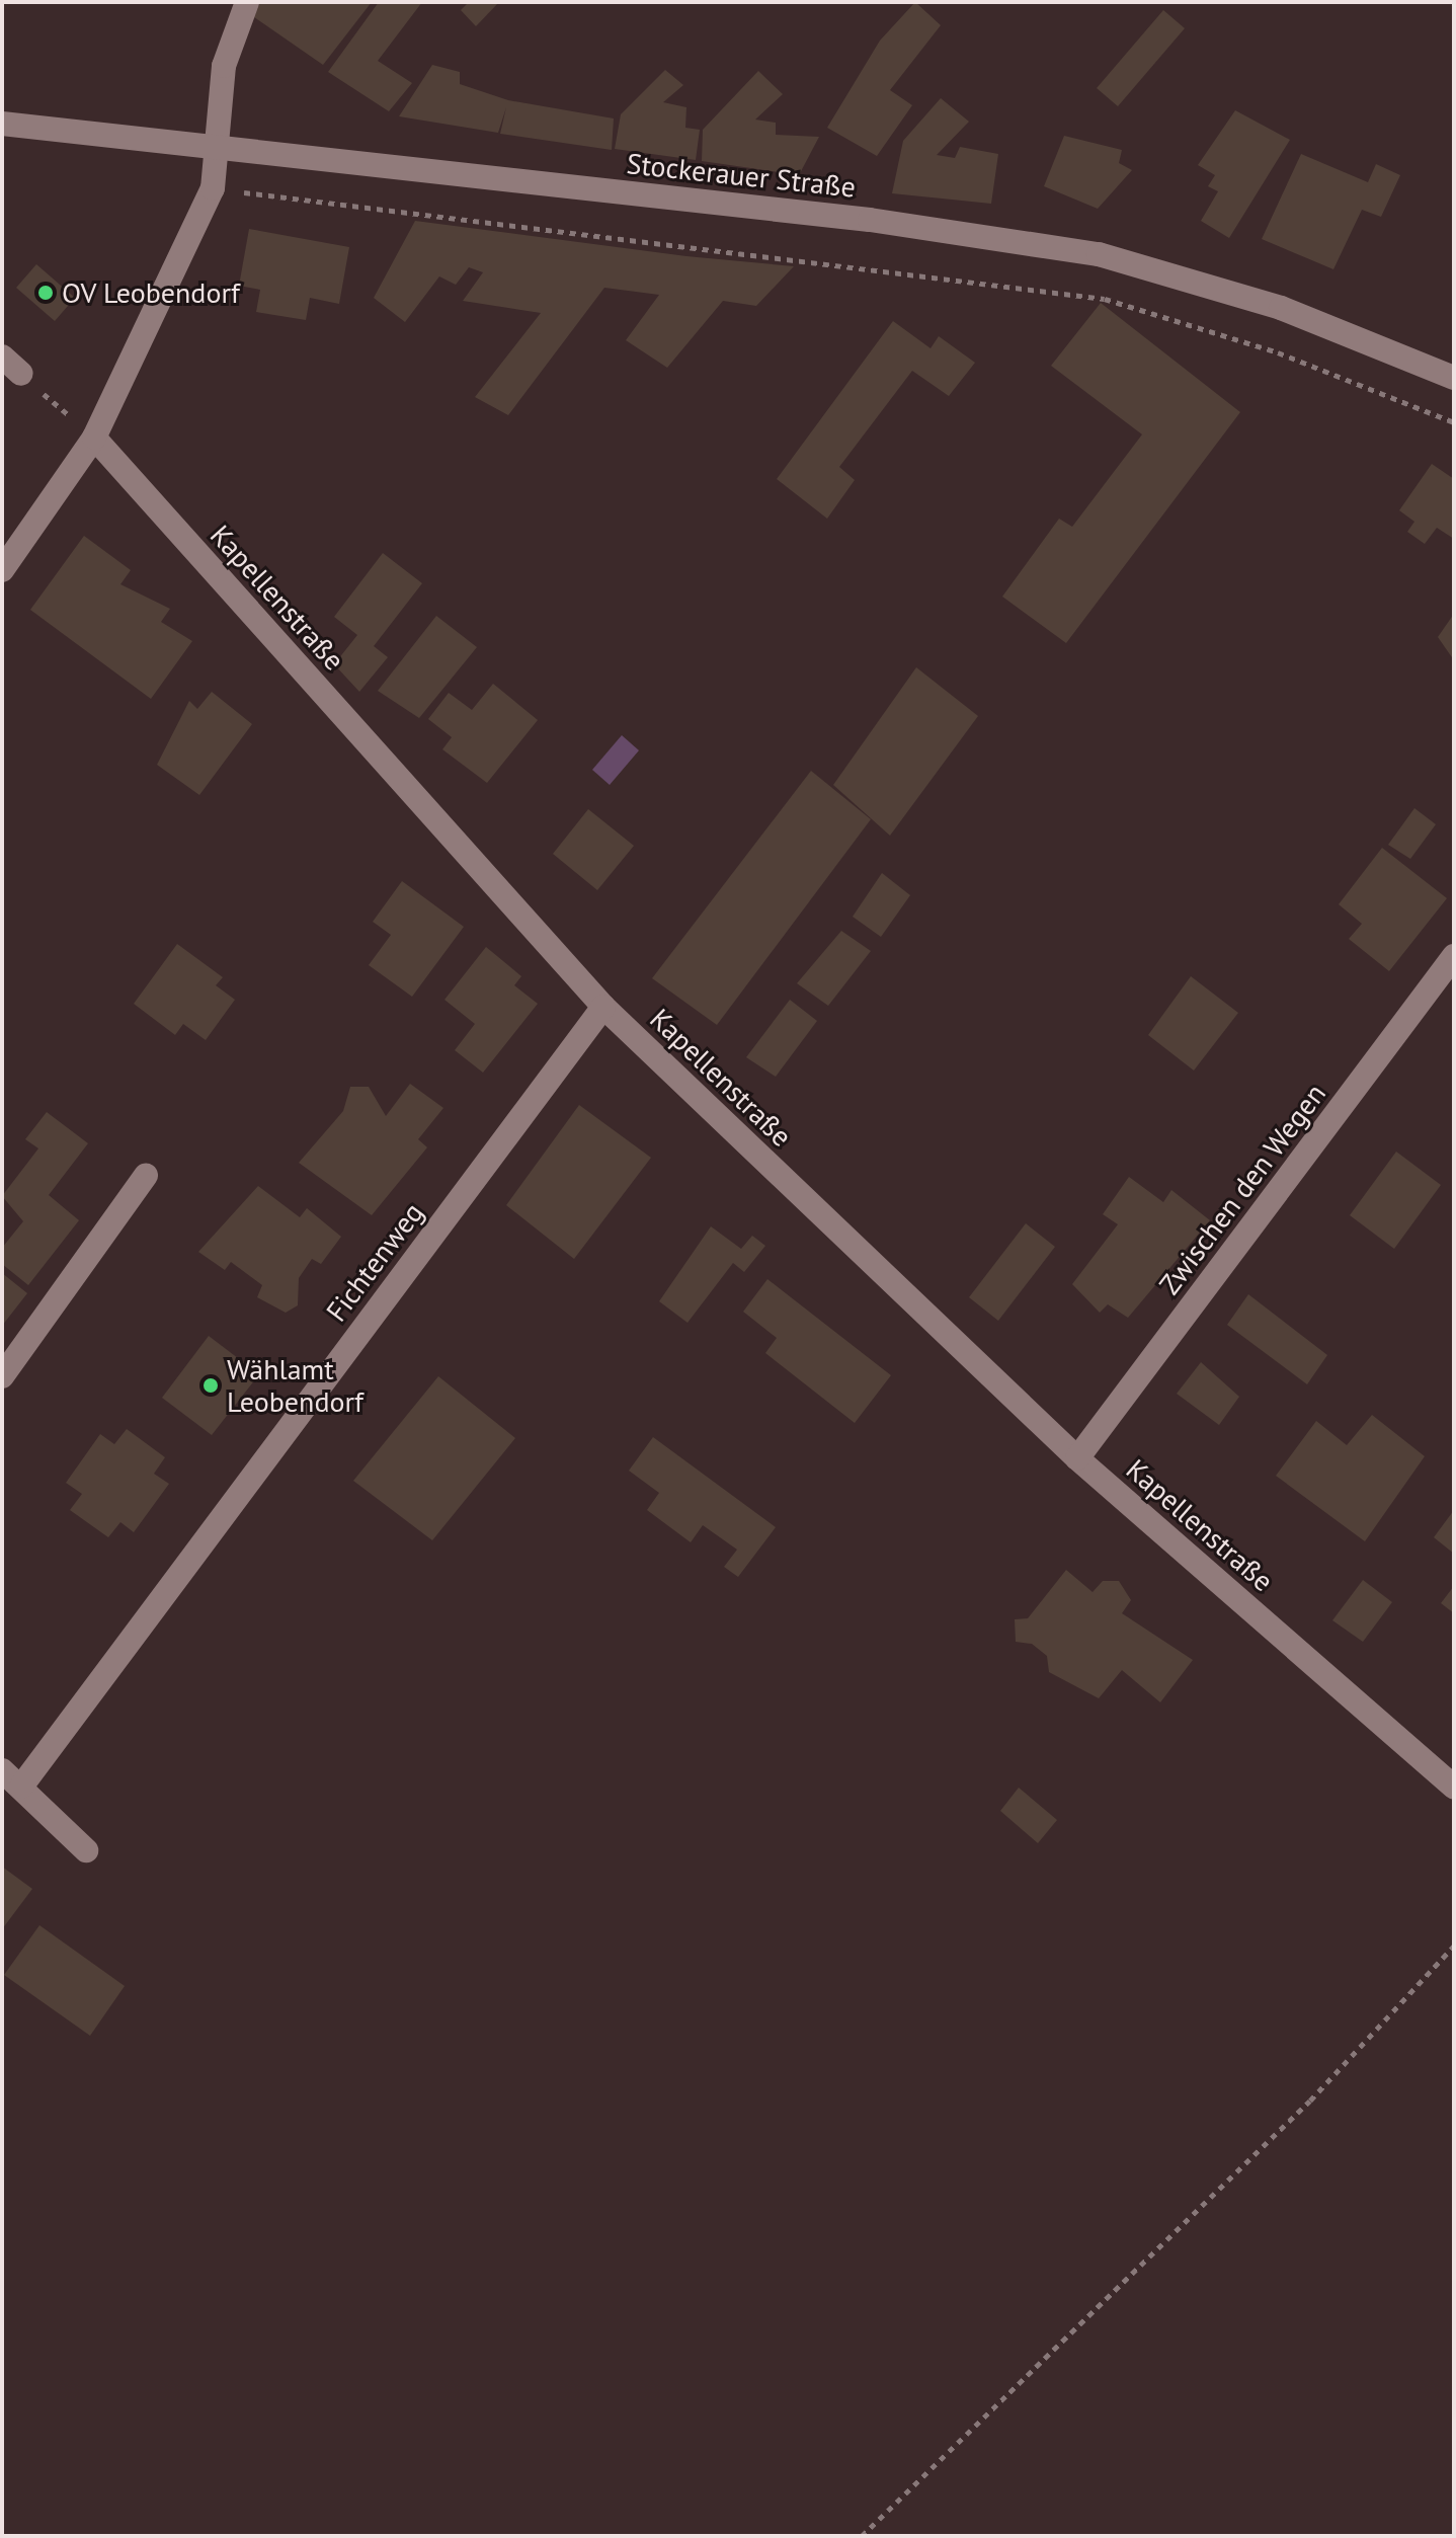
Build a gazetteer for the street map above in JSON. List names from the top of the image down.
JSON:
{
  "streets": {
    "street": [
      "Stockerauer Straße",
      "Kapellenstraße",
      "Zwischen den Wegen",
      "Fichtenweg"
    ]
  },
  "crossings": [
    ["Kapellenstraße", "Zwischen den Wegen"],
    ["Kapellenstraße", "Fichtenweg"]
  ],
  "places": ["OV Leobendorf", "Wählamt Leobendorf"]
}
